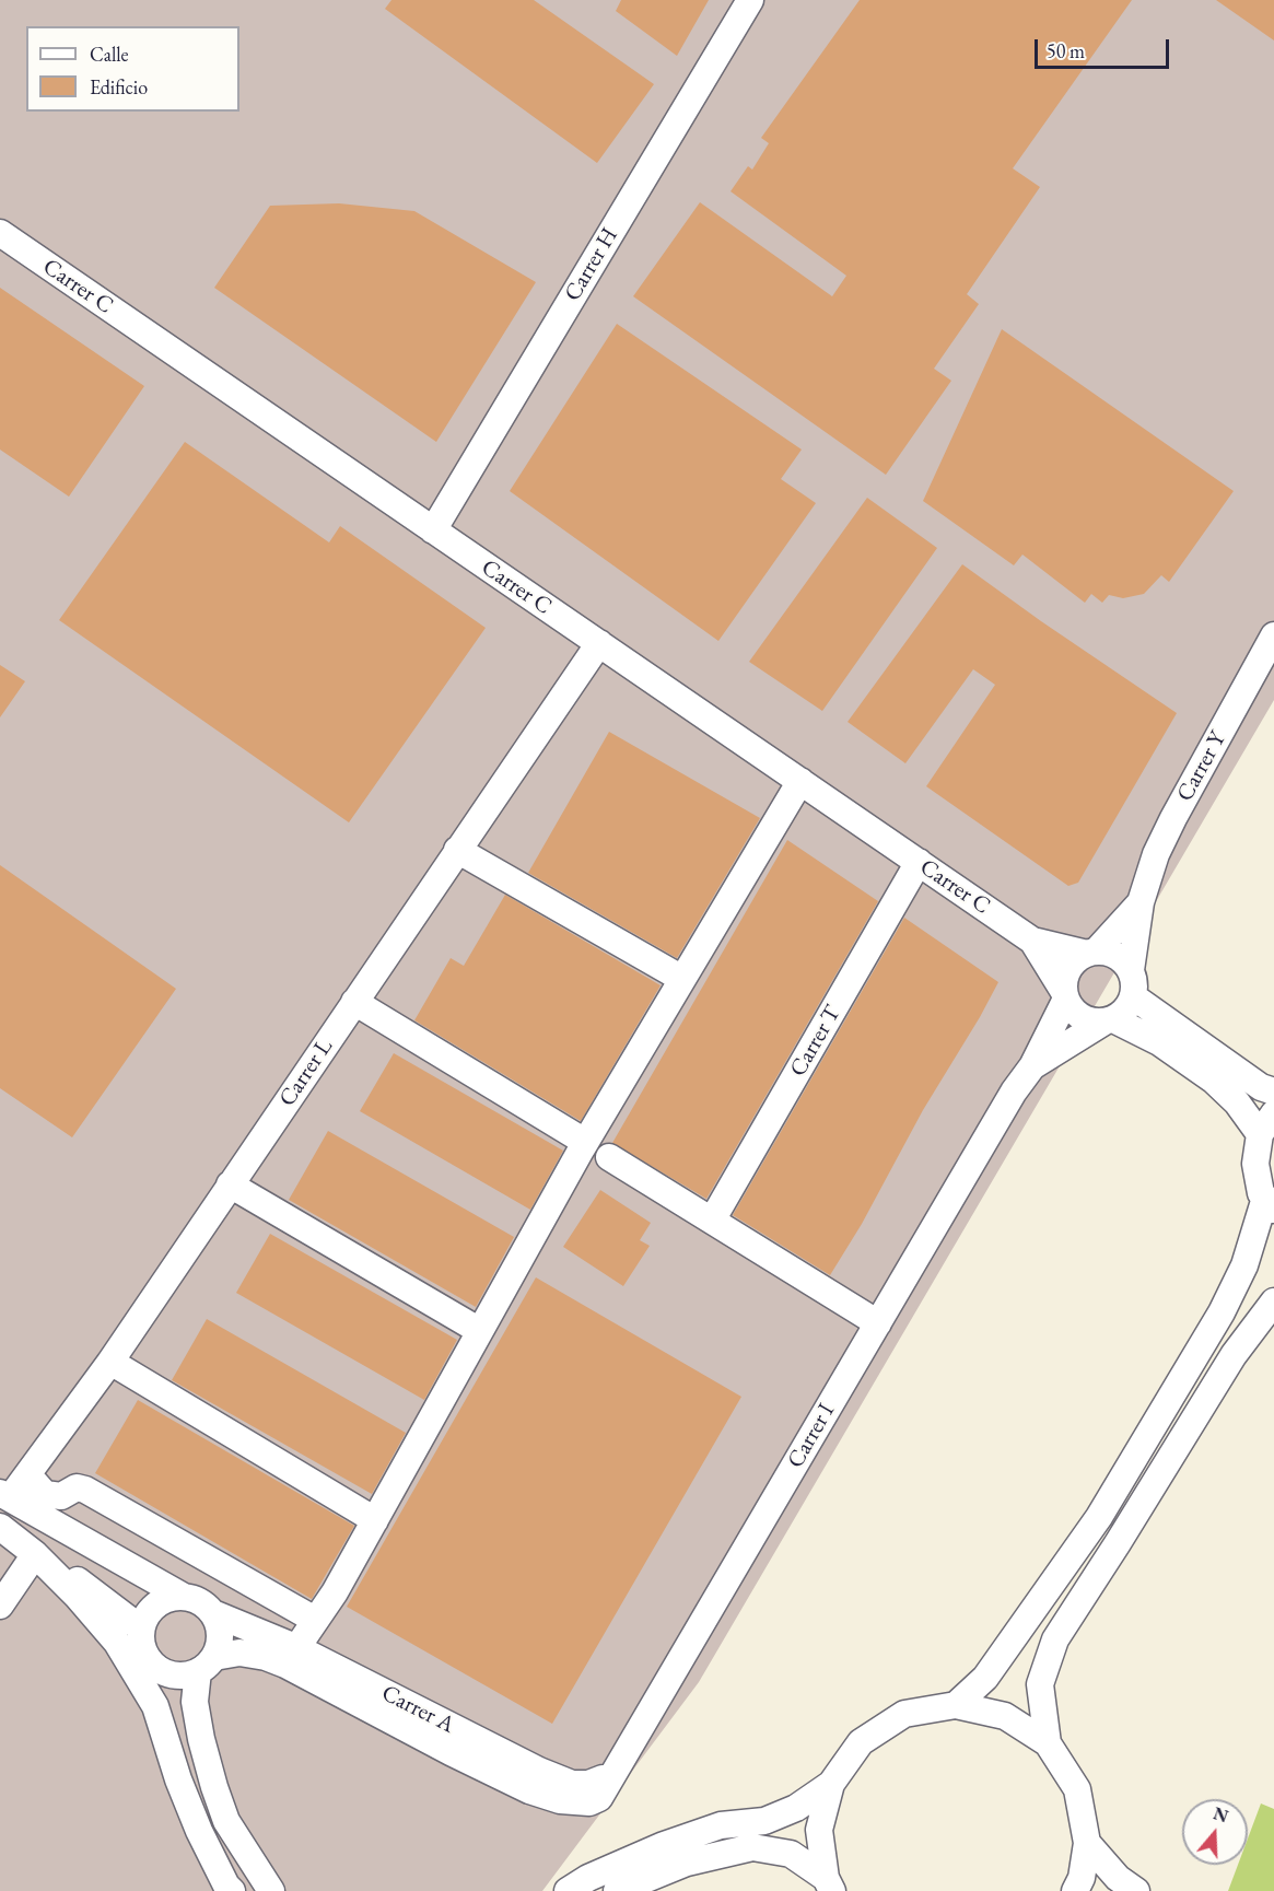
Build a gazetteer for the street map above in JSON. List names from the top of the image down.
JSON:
{
  "streets": {
    "street": [
      "Carrer H",
      "Carrer C",
      "Carrer Y",
      "Carrer T",
      "Carrer L",
      "Carrer I",
      "Carrer A"
    ]
  },
  "crossings": [
    ["Carrer H", "Carrer C"],
    ["Carrer C", "Carrer Y"],
    ["Carrer C", "Carrer T"],
    ["Carrer C", "Carrer L"],
    ["Carrer C", "Carrer I"],
    ["Carrer Y", "Carrer I"],
    ["Carrer I", "Carrer A"]
  ],
  "legend": ["Calle", "Edificio"],
  "scale_bar": "50 m",
  "north": "top"
}
